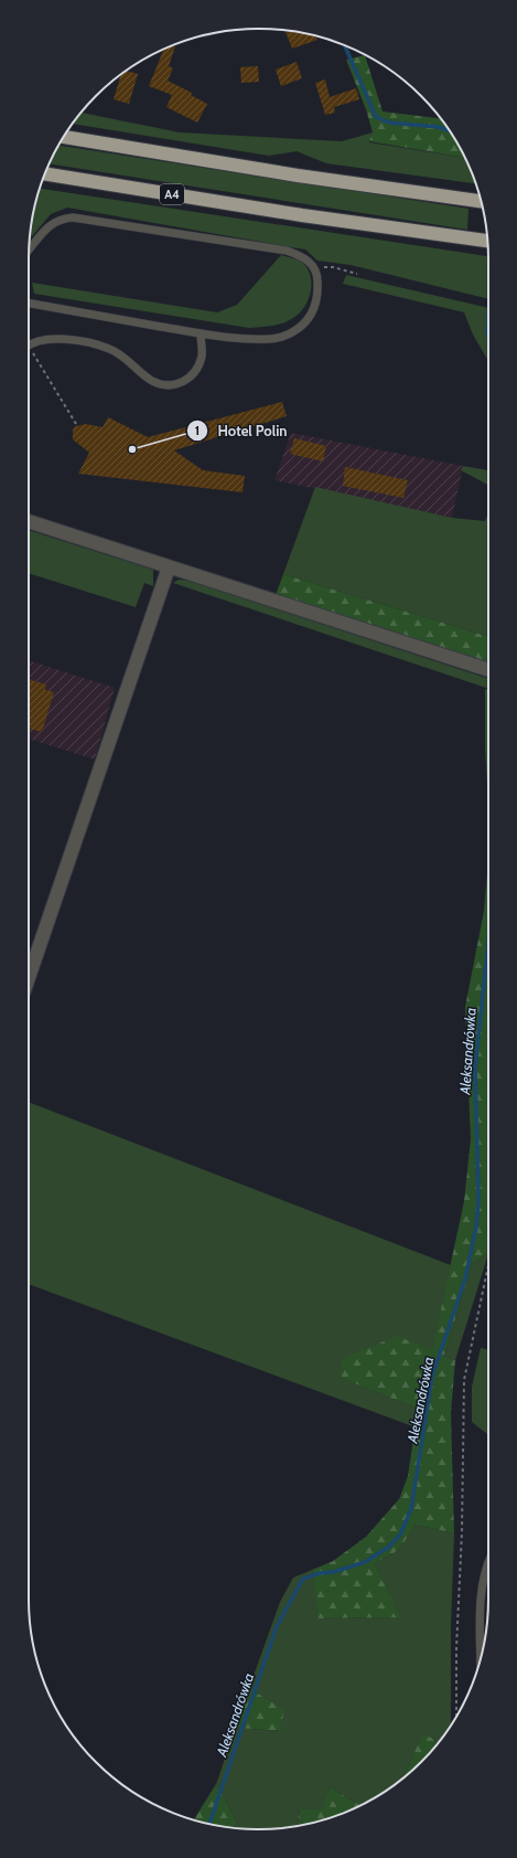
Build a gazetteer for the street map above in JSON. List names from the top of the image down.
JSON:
{
  "streets": {
    "highway": ["A4"]
  },
  "water": ["Aleksandrówka"],
  "places": ["Hotel Polin"]
}
